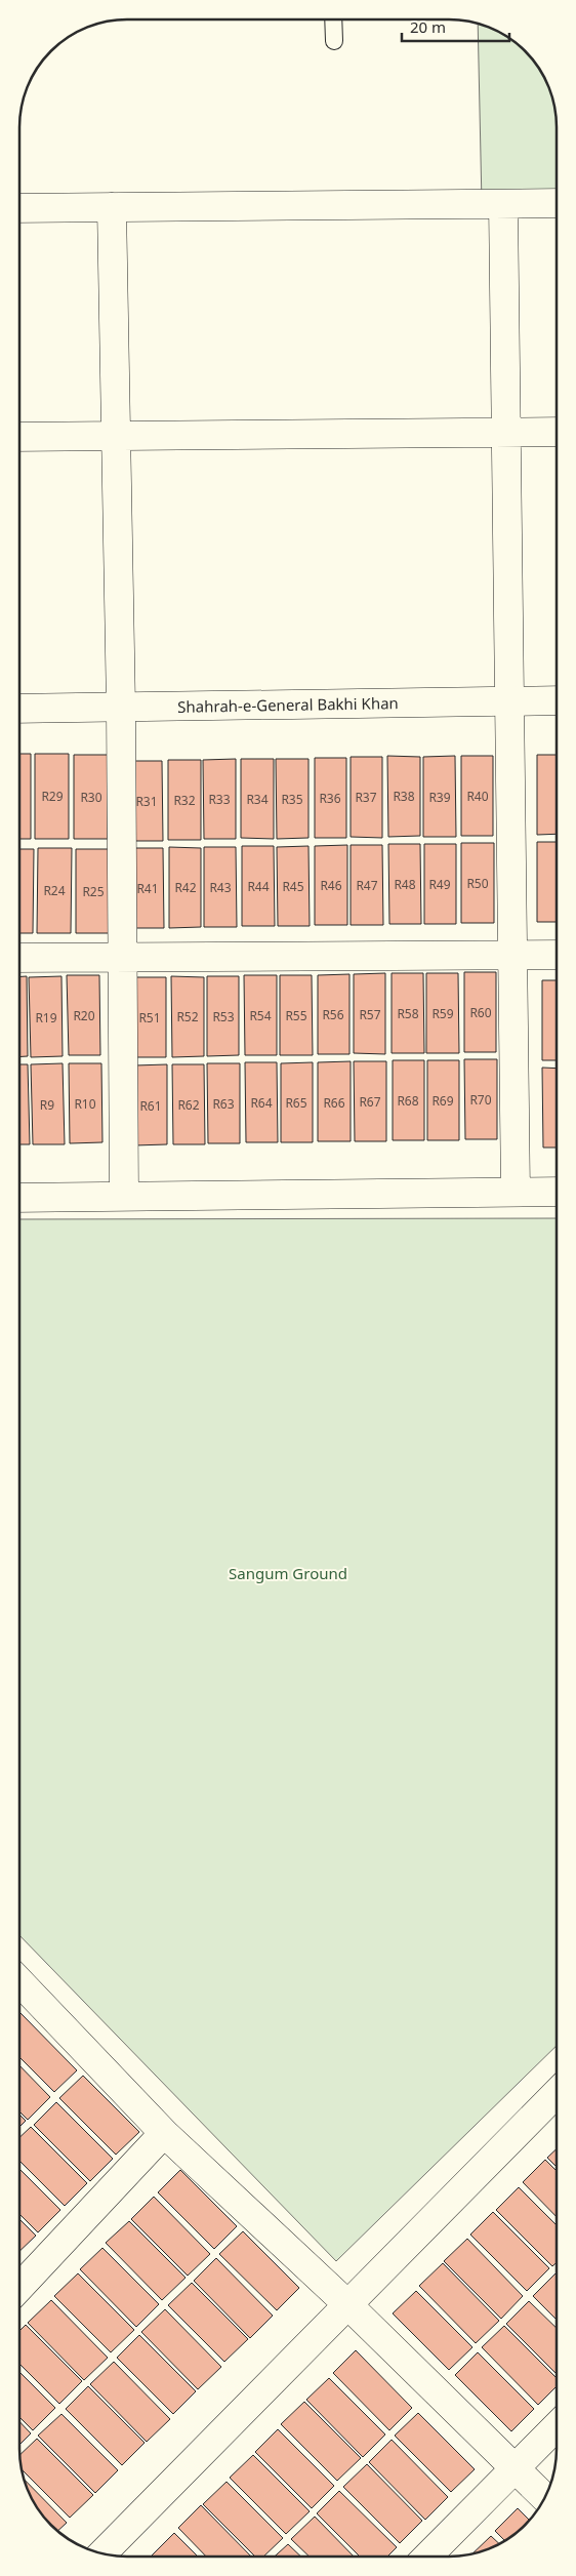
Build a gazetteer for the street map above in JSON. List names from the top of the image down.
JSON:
{
  "streets": {
    "street": ["Shahrah-e-General Bakhi Khan"]
  },
  "parks": ["Sangum Ground"],
  "house_numbers": [
    "R29",
    "R38",
    "R40",
    "R30",
    "R37",
    "R39",
    "R36",
    "R33",
    "R34",
    "R35",
    "R32",
    "R31",
    "R50",
    "R48",
    "R49",
    "R46",
    "R47",
    "R44",
    "R45",
    "R42",
    "R43",
    "R41",
    "R24",
    "R25",
    "R60",
    "R58",
    "R59",
    "R56",
    "R57",
    "R20",
    "R54",
    "R55",
    "R52",
    "R53",
    "R19",
    "R51",
    "R70",
    "R68",
    "R69",
    "R67",
    "R64",
    "R65",
    "R66",
    "R10",
    "R63",
    "R9",
    "R62",
    "R61"
  ],
  "scale_bar": "20 m"
}
